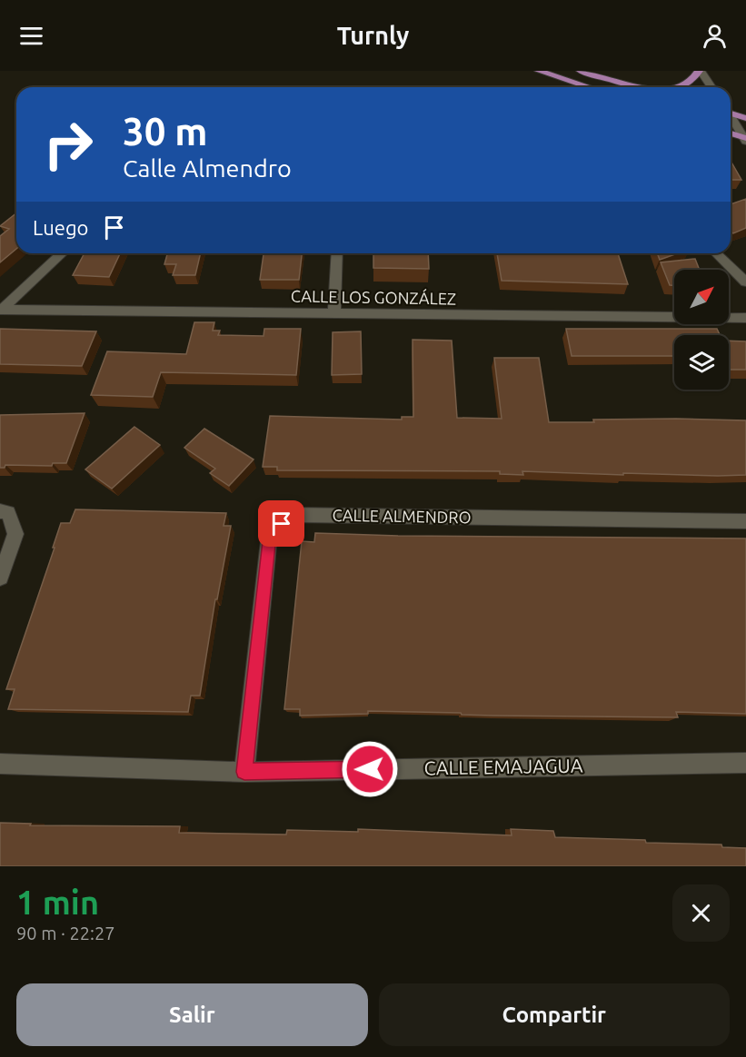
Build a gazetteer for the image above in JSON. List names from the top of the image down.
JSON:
{
  "streets": {
    "street": ["CALLE LOS GONZÁLEZ", "CALLE ALMENDRO", "CALLE EMAJAGUA"]
  },
  "crossings": [
    ["CALLE ALMENDRO", "CALLE EMAJAGUA"]
  ],
  "north": "top right",
  "page": {
    "header": "Turnly",
    "turn": ["30 m", "Calle Almendro"],
    "then": "Luego",
    "heading": ["1 min", "90 m · 22:27"],
    "buttons": ["Salir", "Compartir"]
  }
}
